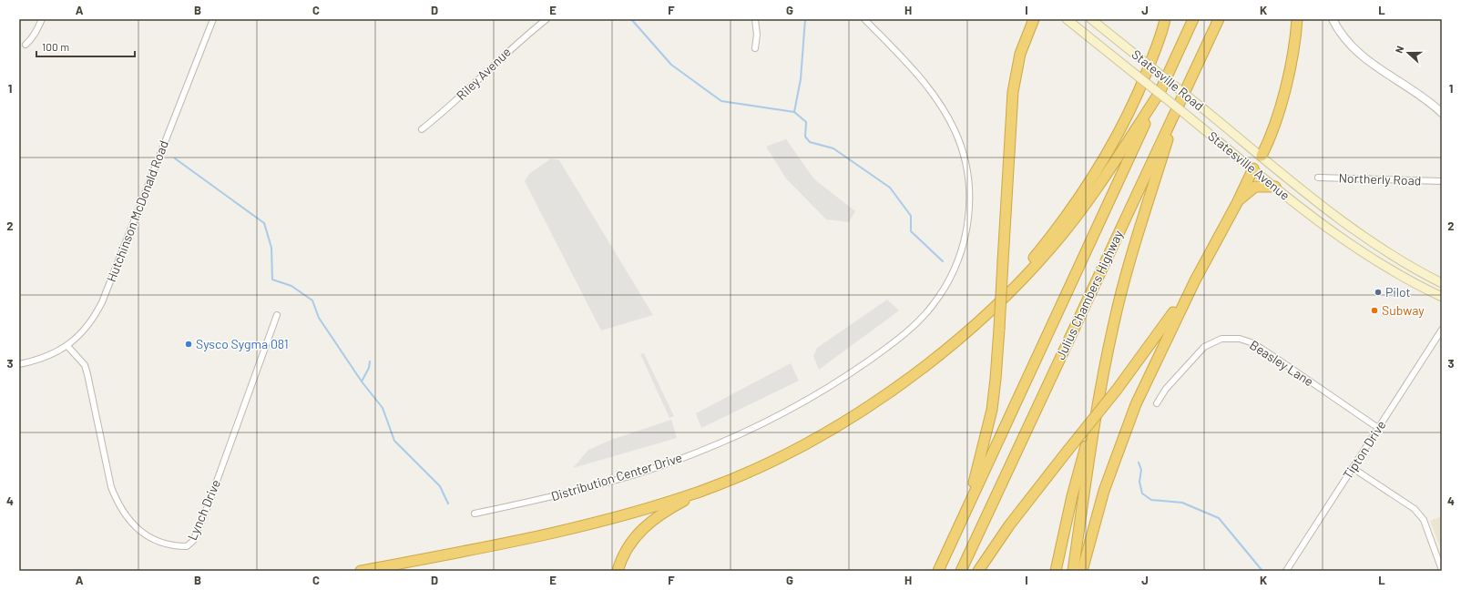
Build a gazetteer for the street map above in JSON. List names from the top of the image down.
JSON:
{
  "streets": {
    "highway": ["Julius Chambers Highway"],
    "main road": ["Statesville Road", "Statesville Avenue"],
    "street": [
      "Riley Avenue",
      "Northerly Road",
      "Hutchinson McDonald Road",
      "Beasley Lane",
      "Tipton Drive",
      "Distribution Center Drive",
      "Lynch Drive"
    ]
  },
  "crossings": [
    ["Statesville Road", "Statesville Avenue"],
    ["Hutchinson McDonald Road", "Lynch Drive"],
    ["Beasley Lane", "Tipton Drive"]
  ],
  "places": ["Pilot", "Subway", "Sysco Sygma 081"],
  "scale_bar": "100 m",
  "north": "left",
  "grid": {
    "columns": [
      "A",
      "B",
      "C",
      "D",
      "E",
      "F",
      "G",
      "H",
      "I",
      "J",
      "K",
      "L"
    ],
    "rows": [
      "1",
      "2",
      "3",
      "4"
    ]
  }
}
